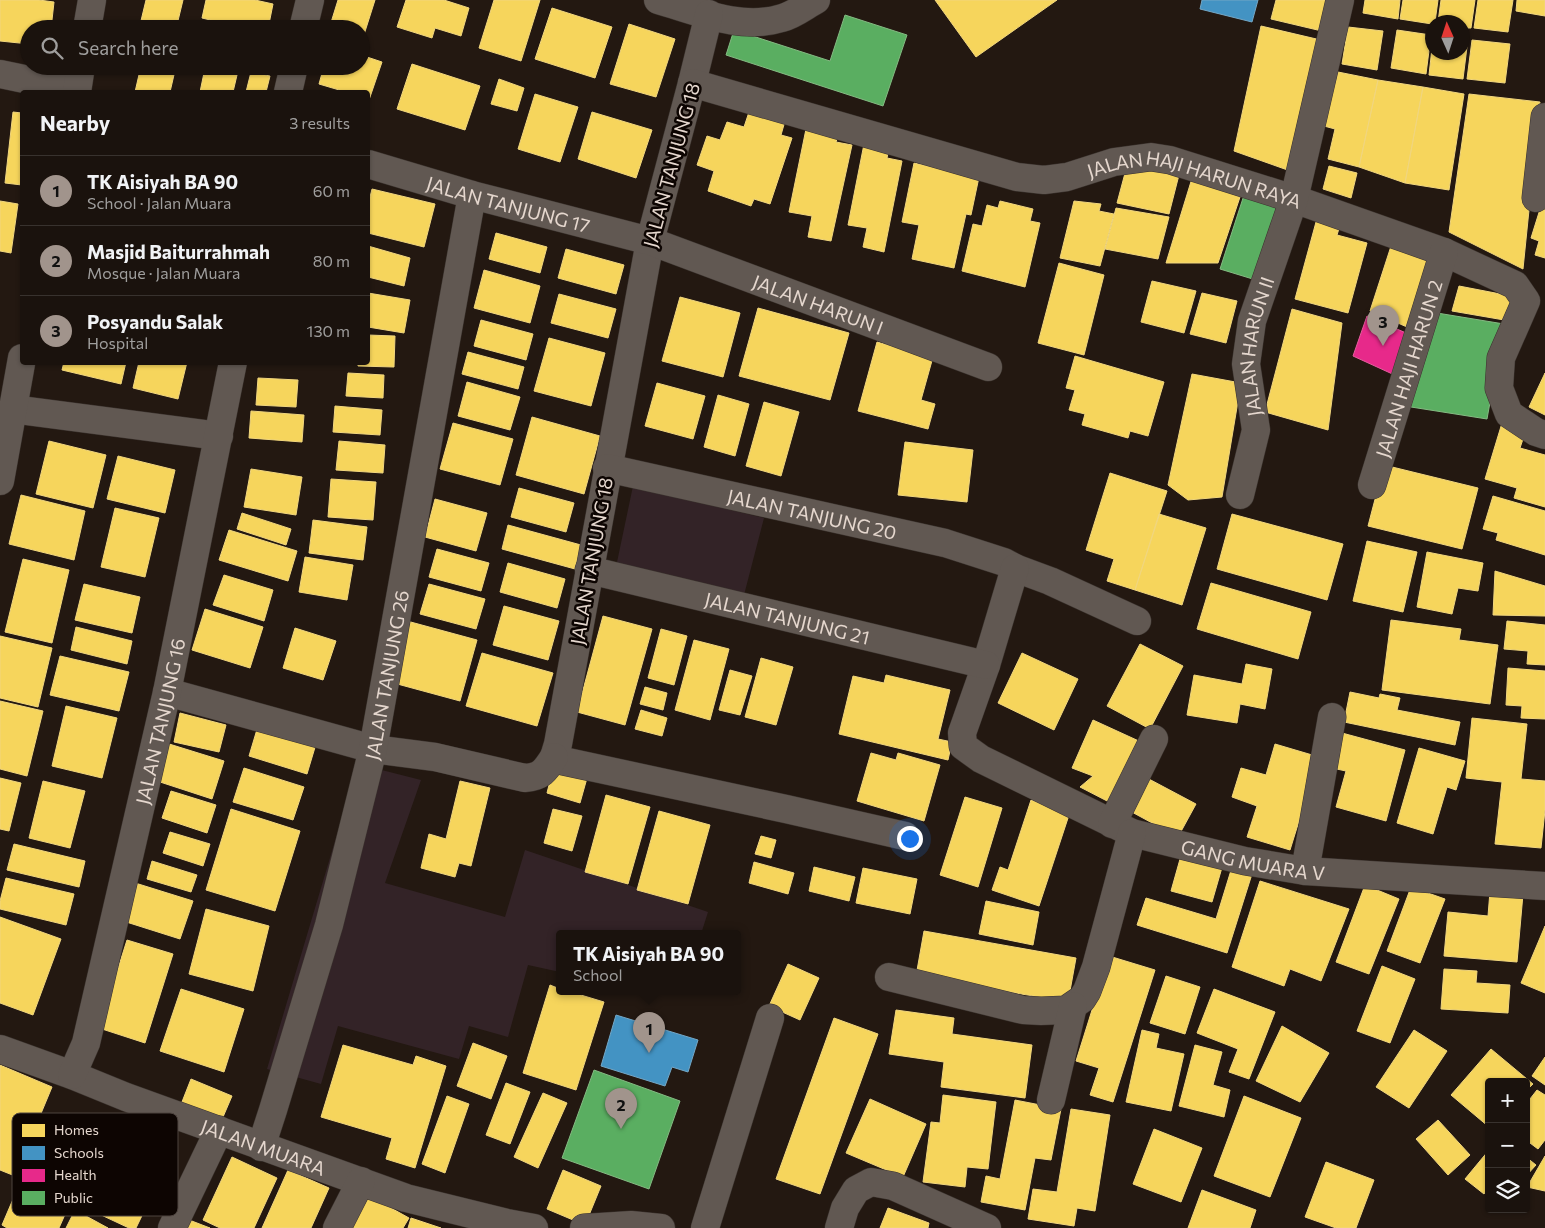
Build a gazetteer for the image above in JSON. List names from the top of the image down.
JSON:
{
  "streets": {
    "street": [
      "JALAN TANJUNG 18",
      "JALAN HAJI HARUN RAYA",
      "JALAN TANJUNG 17",
      "JALAN HARUN I",
      "JALAN HARUN II",
      "JALAN HAJI HARUN 2",
      "JALAN TANJUNG 20",
      "JALAN TANJUNG 21",
      "JALAN TANJUNG 26",
      "JALAN TANJUNG 16",
      "GANG MUARA V",
      "JALAN MUARA"
    ]
  },
  "crossings": [
    ["JALAN TANJUNG 18", "JALAN HAJI HARUN RAYA"],
    ["JALAN TANJUNG 18", "JALAN TANJUNG 17"],
    ["JALAN TANJUNG 18", "JALAN HARUN I"],
    ["JALAN TANJUNG 18", "JALAN TANJUNG 20"],
    ["JALAN TANJUNG 18", "JALAN TANJUNG 21"],
    ["JALAN HAJI HARUN RAYA", "JALAN HARUN II"],
    ["JALAN HAJI HARUN RAYA", "JALAN HAJI HARUN 2"],
    ["JALAN TANJUNG 17", "JALAN HARUN I"],
    ["JALAN TANJUNG 17", "JALAN TANJUNG 26"],
    ["JALAN TANJUNG 21", "GANG MUARA V"],
    ["JALAN TANJUNG 26", "JALAN MUARA"],
    ["JALAN TANJUNG 16", "JALAN MUARA"]
  ],
  "legend": [
    "Homes",
    "Schools",
    "Health",
    "Public"
  ],
  "north": "top",
  "page": {
    "search": "Search here",
    "heading": ["Nearby", "3 results"],
    "list": [
      {
        "mark": "1",
        "name": "TK Aisiyah BA 90",
        "note": "School · Jalan Muara",
        "value": "60 m"
      },
      {
        "mark": "2",
        "name": "Masjid Baiturrahmah",
        "note": "Mosque · Jalan Muara",
        "value": "80 m"
      },
      {
        "mark": "3",
        "name": "Posyandu Salak",
        "note": "Hospital",
        "value": "130 m"
      }
    ],
    "pins": ["3", "1", "2"],
    "popup": ["TK Aisiyah BA 90", "School"],
    "map_buttons": ["+", "−"]
  }
}
